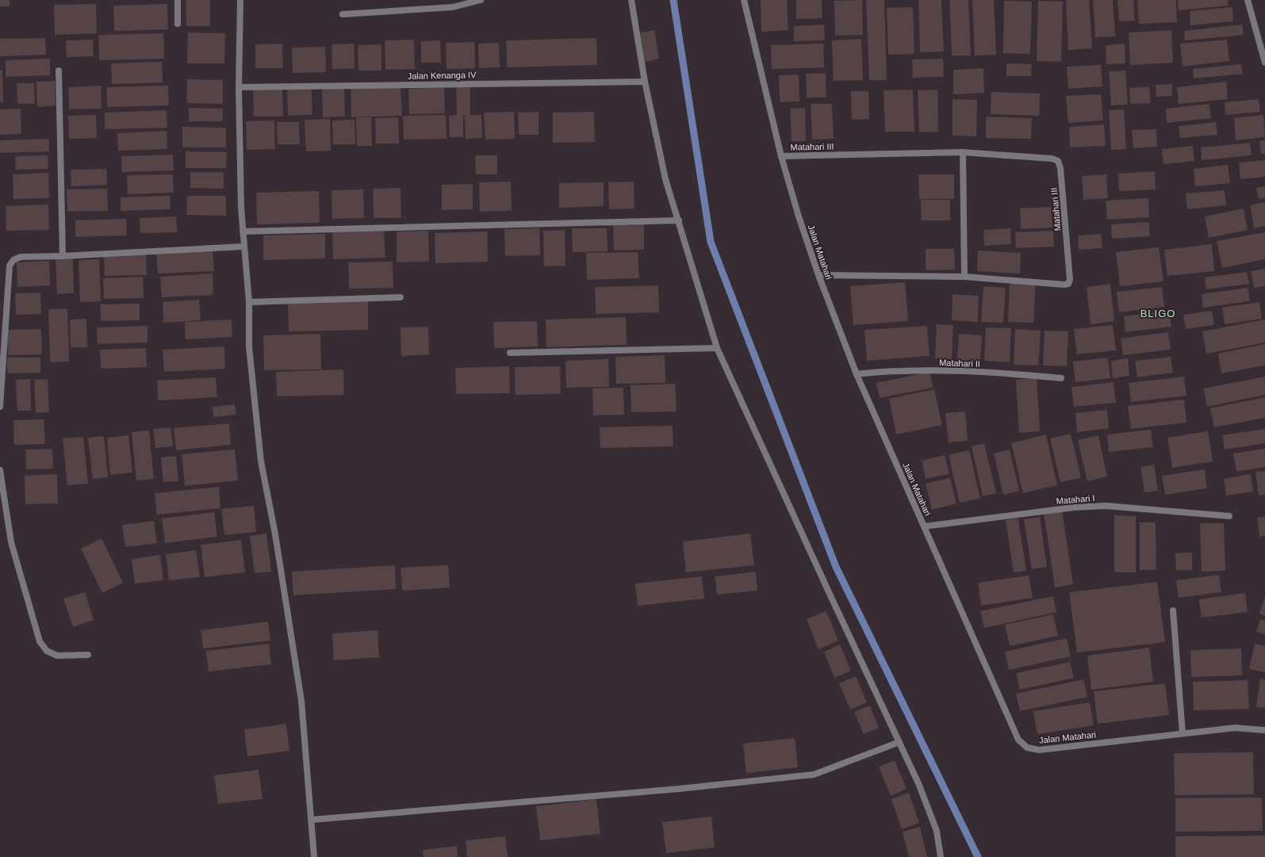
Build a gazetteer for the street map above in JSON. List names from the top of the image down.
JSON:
{
  "streets": {
    "street": [
      "Jalan Kenanga IV",
      "Matahari III",
      "Jalan Matahari",
      "Matahari II",
      "Matahari I"
    ]
  },
  "crossings": [
    ["Matahari III", "Jalan Matahari"],
    ["Jalan Matahari", "Matahari II"],
    ["Jalan Matahari", "Matahari I"]
  ],
  "districts": ["BLIGO"]
}
